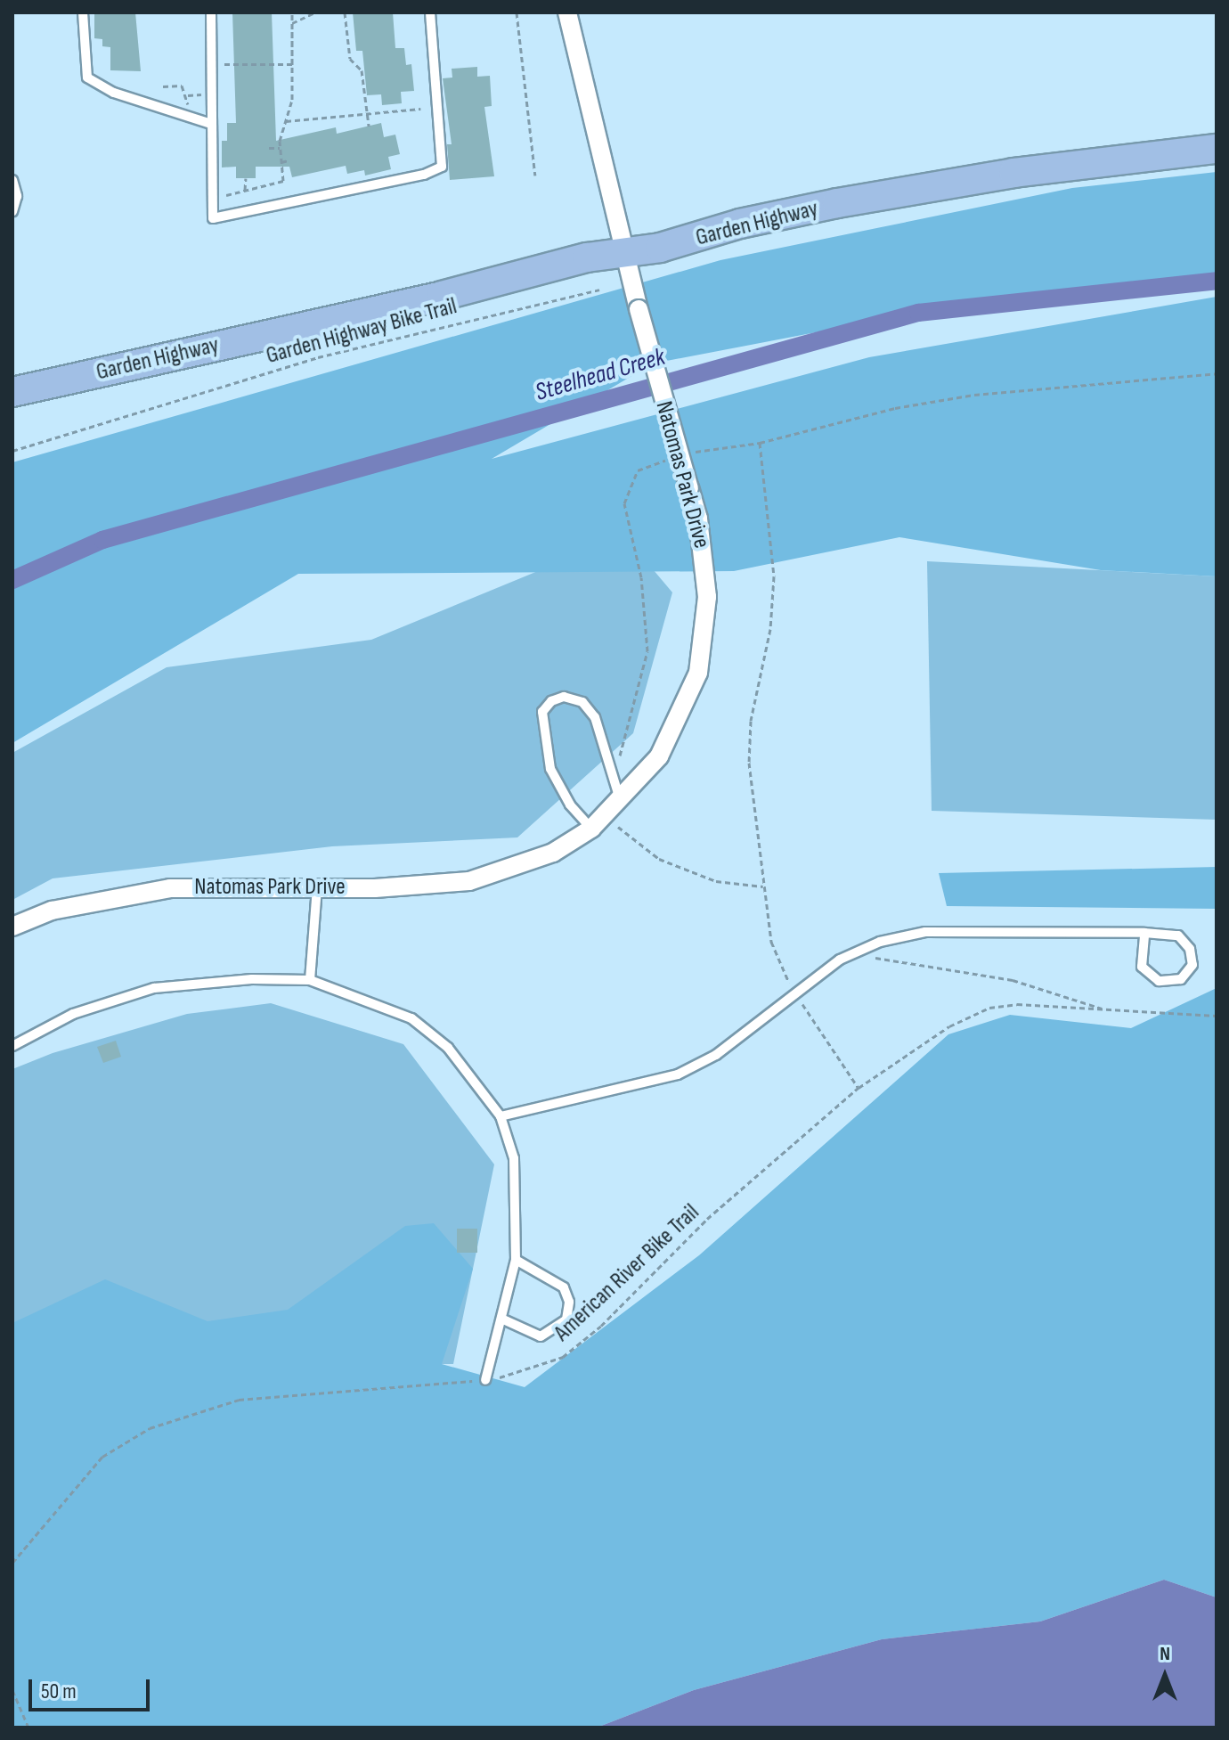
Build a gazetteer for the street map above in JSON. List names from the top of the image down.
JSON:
{
  "streets": {
    "main road": ["Garden Highway"],
    "street": ["Natomas Park Drive"],
    "path": ["Garden Highway Bike Trail", "American River Bike Trail"]
  },
  "crossings": [
    ["Garden Highway", "Natomas Park Drive"]
  ],
  "water": ["Steelhead Creek"],
  "scale_bar": "50 m",
  "north": "top"
}
